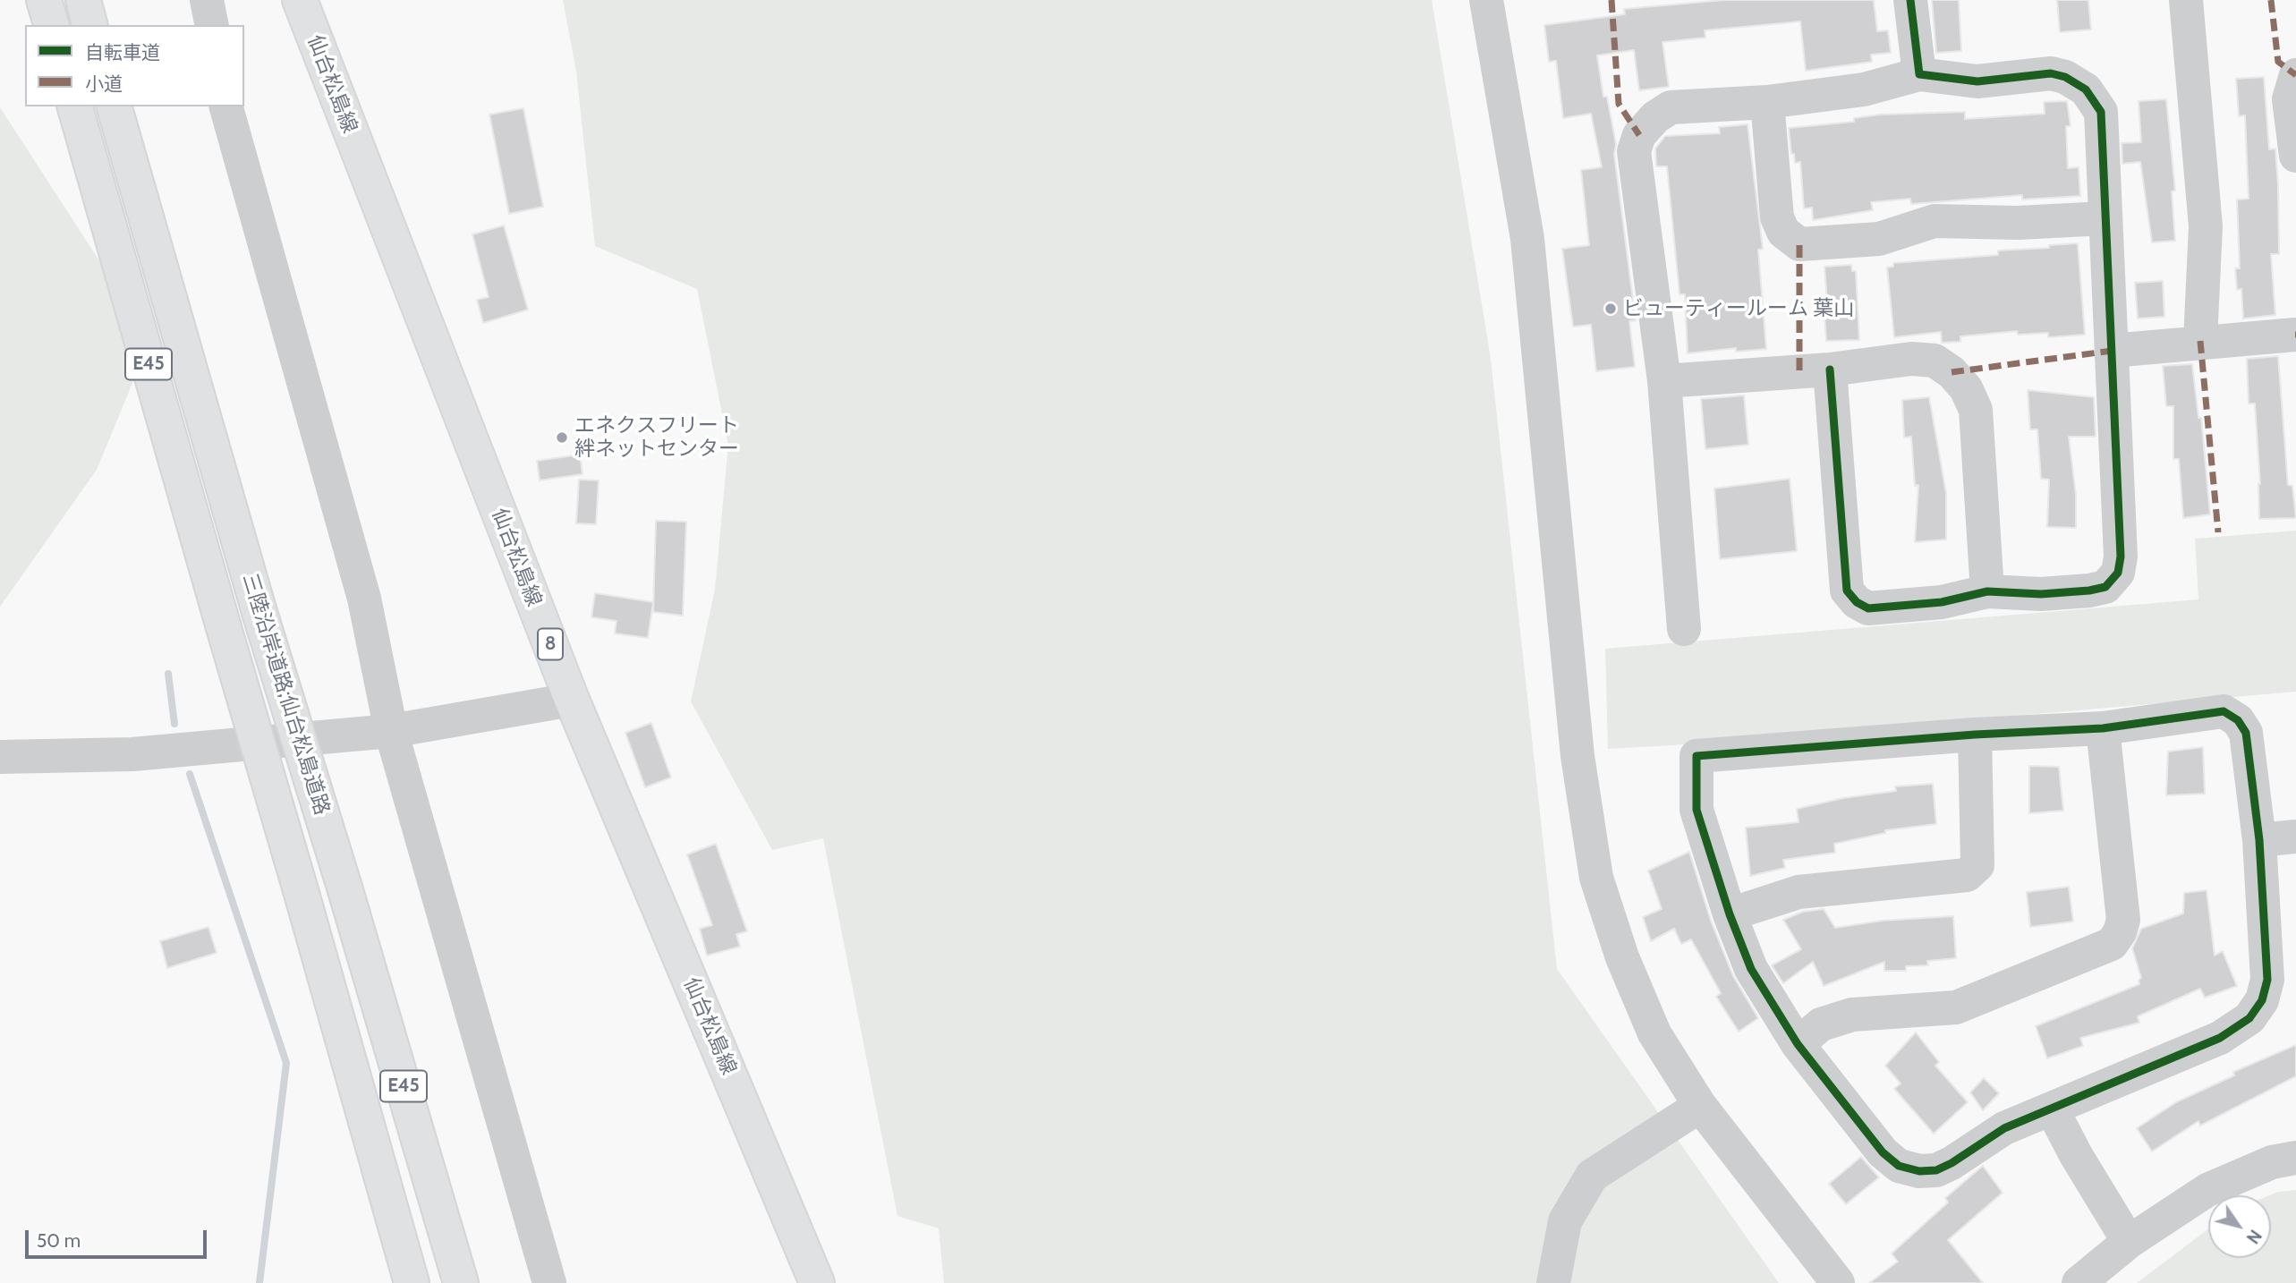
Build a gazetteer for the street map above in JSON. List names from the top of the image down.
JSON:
{
  "streets": {
    "main road": [
      "仙台松島線",
      "E45",
      "8",
      "三陸沿岸道路;仙台松島道路"
    ]
  },
  "places": ["ビューティールーム 葉山", "エネクスフリート 絆ネットセンター"],
  "legend": ["自転車道", "小道"],
  "scale_bar": "50 m",
  "north": "bottom right"
}
